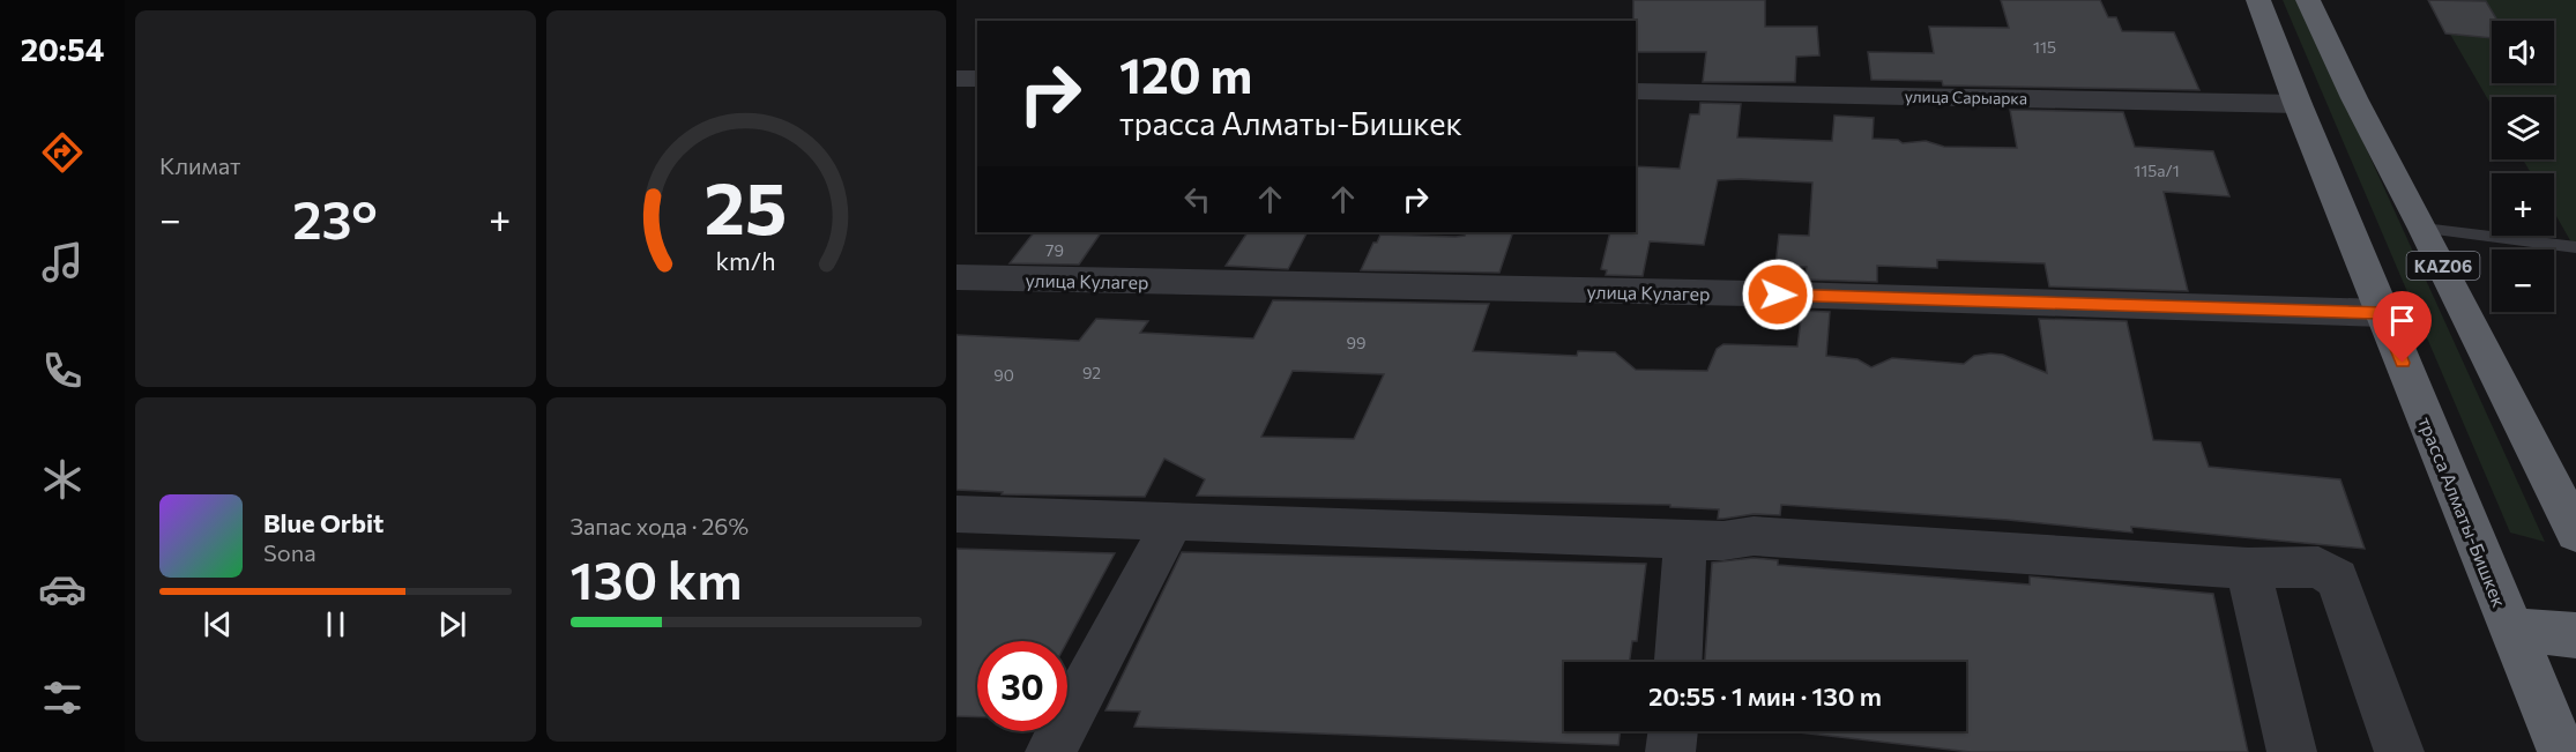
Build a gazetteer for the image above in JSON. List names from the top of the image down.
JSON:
{
  "streets": {
    "highway": ["KАZ06", "трасса Алматы-Бишкек"],
    "street": ["улица Сарыарка", "улица Кулагер"]
  },
  "crossings": [
    ["улица Сарыарка", "трасса Алматы-Бишкек"],
    ["улица Кулагер", "трасса Алматы-Бишкек"]
  ],
  "house_numbers": [
    "115",
    "115а/1",
    "79",
    "99",
    "92",
    "90"
  ],
  "page": {
    "tabs": "20:54",
    "tile": [
      "Климат",
      ["Запас хода · 26%", "130 km"]
    ],
    "map_buttons": ["+", "−"],
    "turn": ["120 m", "трасса Алматы-Бишкек"],
    "heat": ["−", "23°", "+"],
    "song": ["Blue Orbit", "Sona"],
    "limit": "30",
    "trip": "20:55 · 1 мин · 130 m",
    "gauge": ["25", "km/h"]
  }
}
